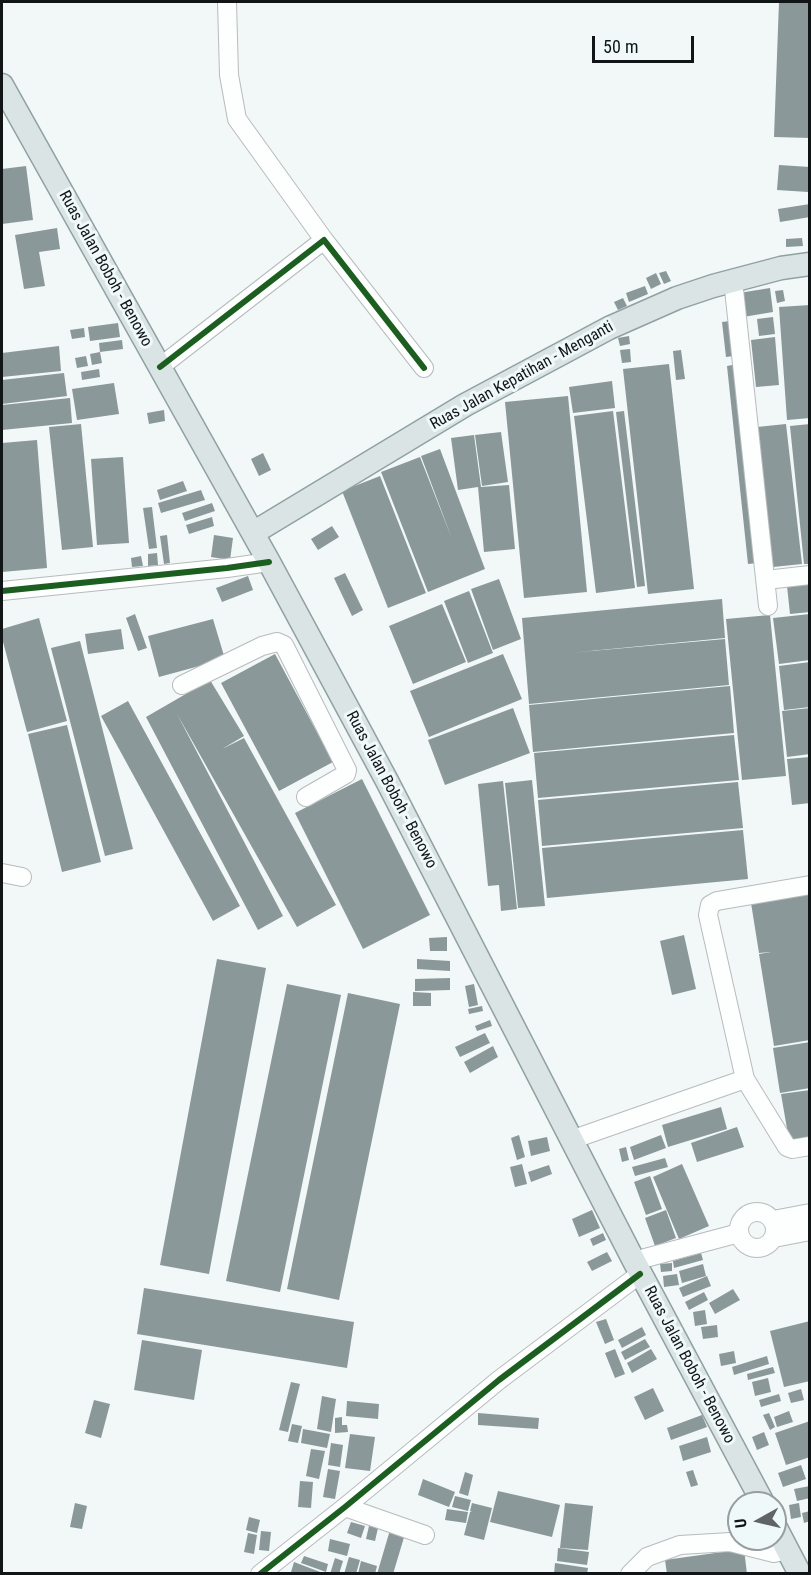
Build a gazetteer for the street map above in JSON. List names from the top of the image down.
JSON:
{
  "streets": {
    "main road": ["Ruas Jalan Boboh - Benowo", "Ruas Jalan Kepatihan - Menganti"]
  },
  "crossings": [
    ["Ruas Jalan Boboh - Benowo", "Ruas Jalan Kepatihan - Menganti"]
  ],
  "scale_bar": "50 m",
  "north": "left"
}
